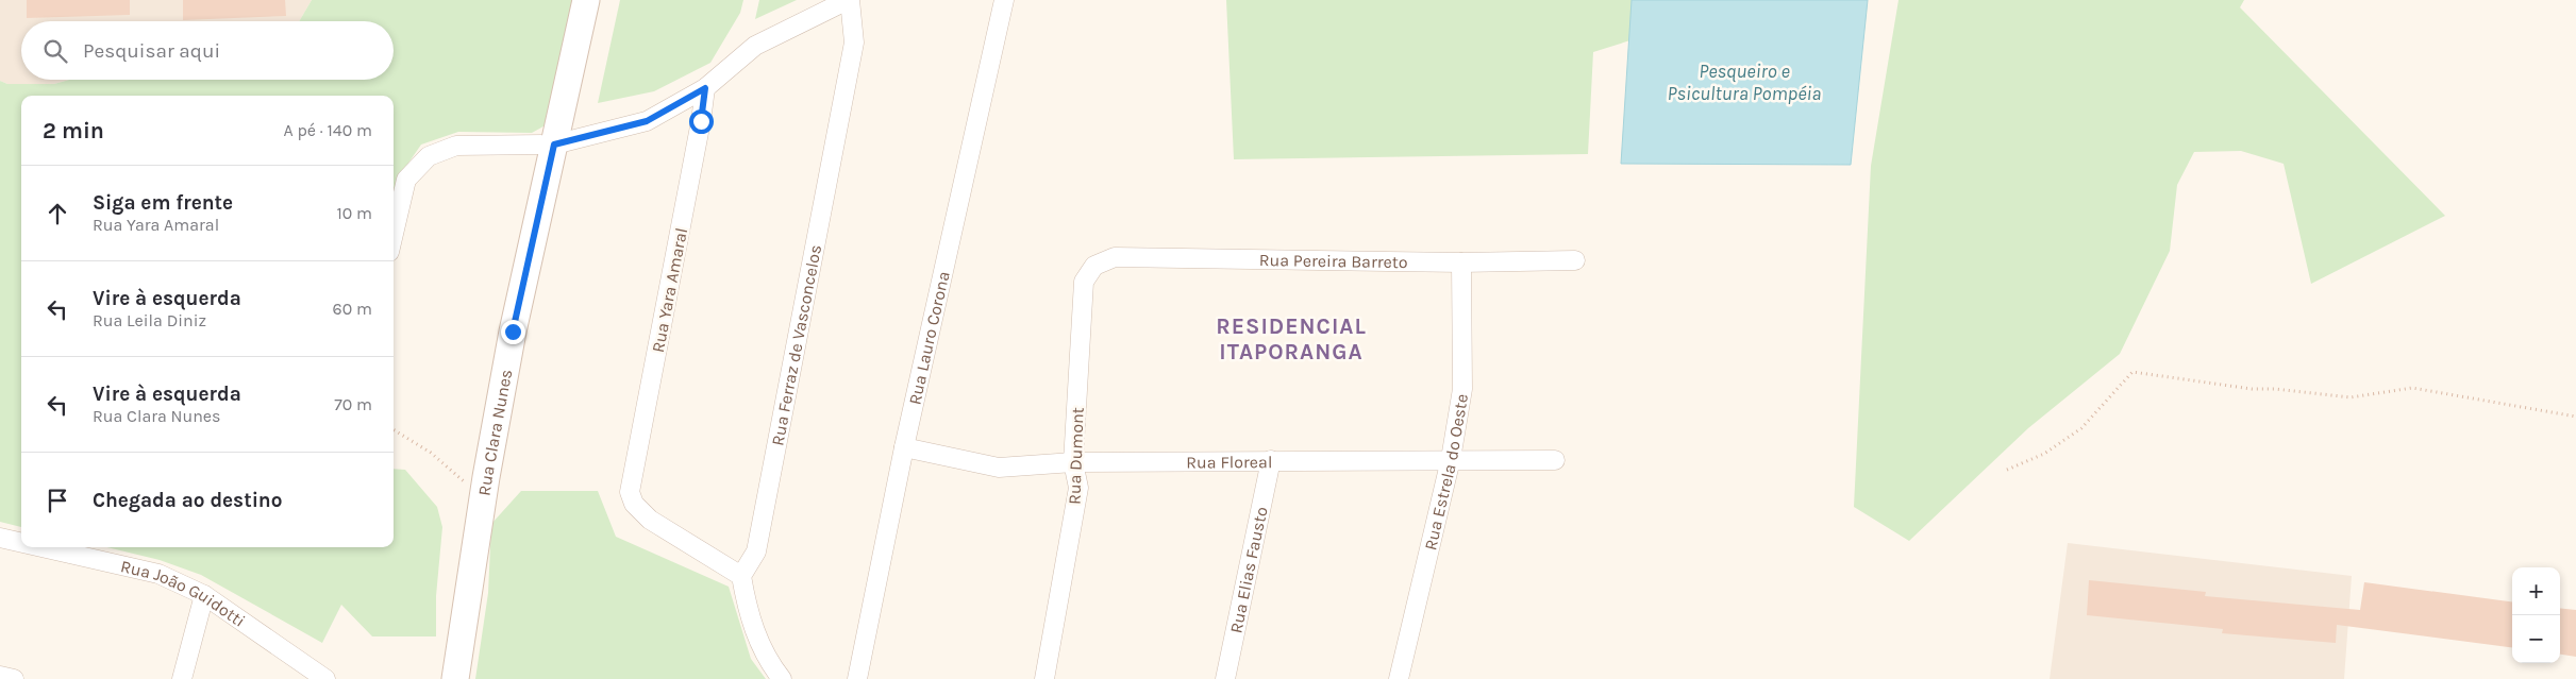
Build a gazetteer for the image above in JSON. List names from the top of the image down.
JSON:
{
  "streets": {
    "street": [
      "Rua Pereira Barreto",
      "Rua Yara Amaral",
      "Rua Lauro Corona",
      "Rua Ferraz de Vasconcelos",
      "Rua Clara Nunes",
      "Rua Dumont",
      "Rua Floreal",
      "Rua Estrela do Oeste",
      "Rua Elias Fausto",
      "Rua João Guidotti"
    ]
  },
  "crossings": [
    ["Rua Pereira Barreto", "Rua Dumont"],
    ["Rua Pereira Barreto", "Rua Estrela do Oeste"],
    ["Rua Yara Amaral", "Rua Ferraz de Vasconcelos"],
    ["Rua Lauro Corona", "Rua Floreal"],
    ["Rua Dumont", "Rua Floreal"],
    ["Rua Floreal", "Rua Estrela do Oeste"],
    ["Rua Floreal", "Rua Elias Fausto"]
  ],
  "districts": ["RESIDENCIAL ITAPORANGA"],
  "water": ["Pesqueiro e Psicultura Pompéia"],
  "page": {
    "search": "Pesquisar aqui",
    "heading": ["2 min", "A pé · 140 m"],
    "list": [
      ["Siga em frente", "Rua Yara Amaral", "10 m"],
      ["Vire à esquerda", "Rua Leila Diniz", "60 m"],
      ["Vire à esquerda", "Rua Clara Nunes", "70 m"],
      "Chegada ao destino"
    ],
    "map_buttons": ["+", "−"]
  }
}
